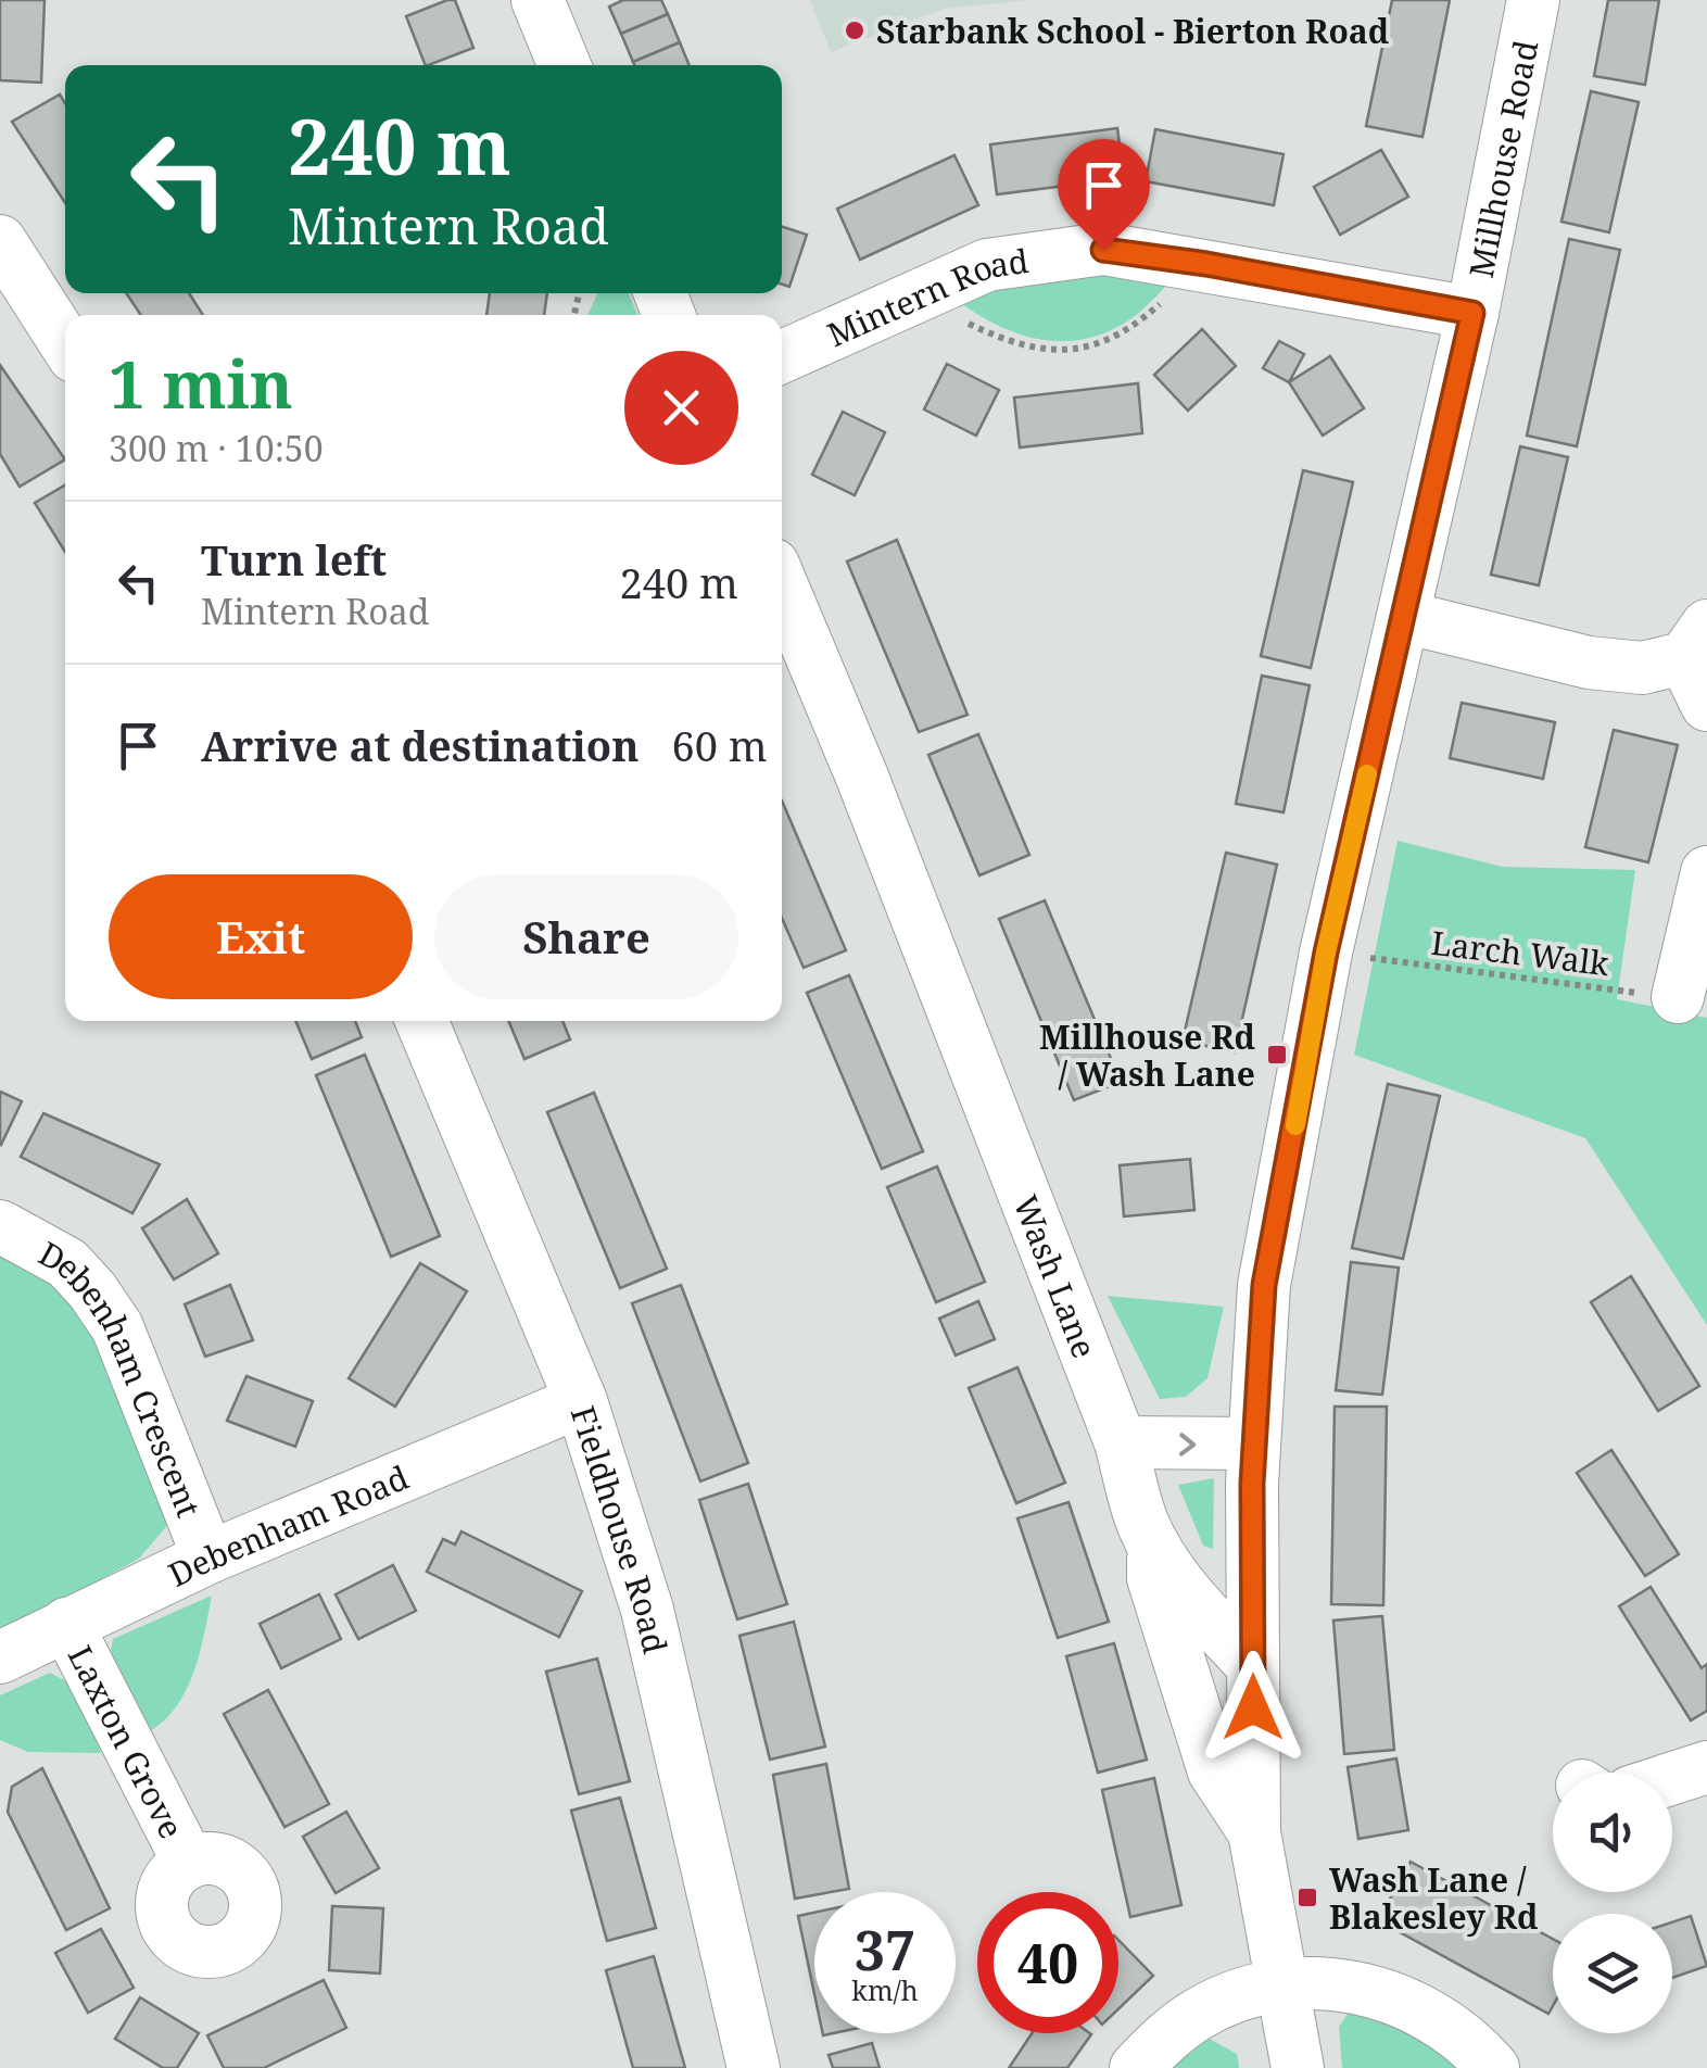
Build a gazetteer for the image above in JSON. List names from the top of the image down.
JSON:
{
  "streets": {
    "street": [
      "Millhouse Road",
      "Mintern Road",
      "Wash Lane",
      "Debenham Crescent",
      "Debenham Road",
      "Fieldhouse Road",
      "Laxton Grove"
    ],
    "path": ["Larch Walk"]
  },
  "crossings": [
    ["Millhouse Road", "Mintern Road"],
    ["Millhouse Road", "Larch Walk"],
    ["Millhouse Road", "Wash Lane"],
    ["Debenham Crescent", "Debenham Road"],
    ["Debenham Road", "Fieldhouse Road"],
    ["Debenham Road", "Laxton Grove"]
  ],
  "places": {
    "other": ["Starbank School - Bierton Road"],
    "transit": ["Millhouse Rd / Wash Lane", "Wash Lane / Blakesley Rd"]
  },
  "page": {
    "turn": ["240 m", "Mintern Road"],
    "heading": ["1 min", "300 m · 10:50"],
    "list": [
      {
        "name": "Turn left",
        "note": "Mintern Road",
        "value": "240 m"
      },
      {
        "name": "Arrive at destination",
        "value": "60 m"
      }
    ],
    "buttons": ["Exit", "Share"],
    "speed": "37 km/h",
    "limit": "40"
  }
}
